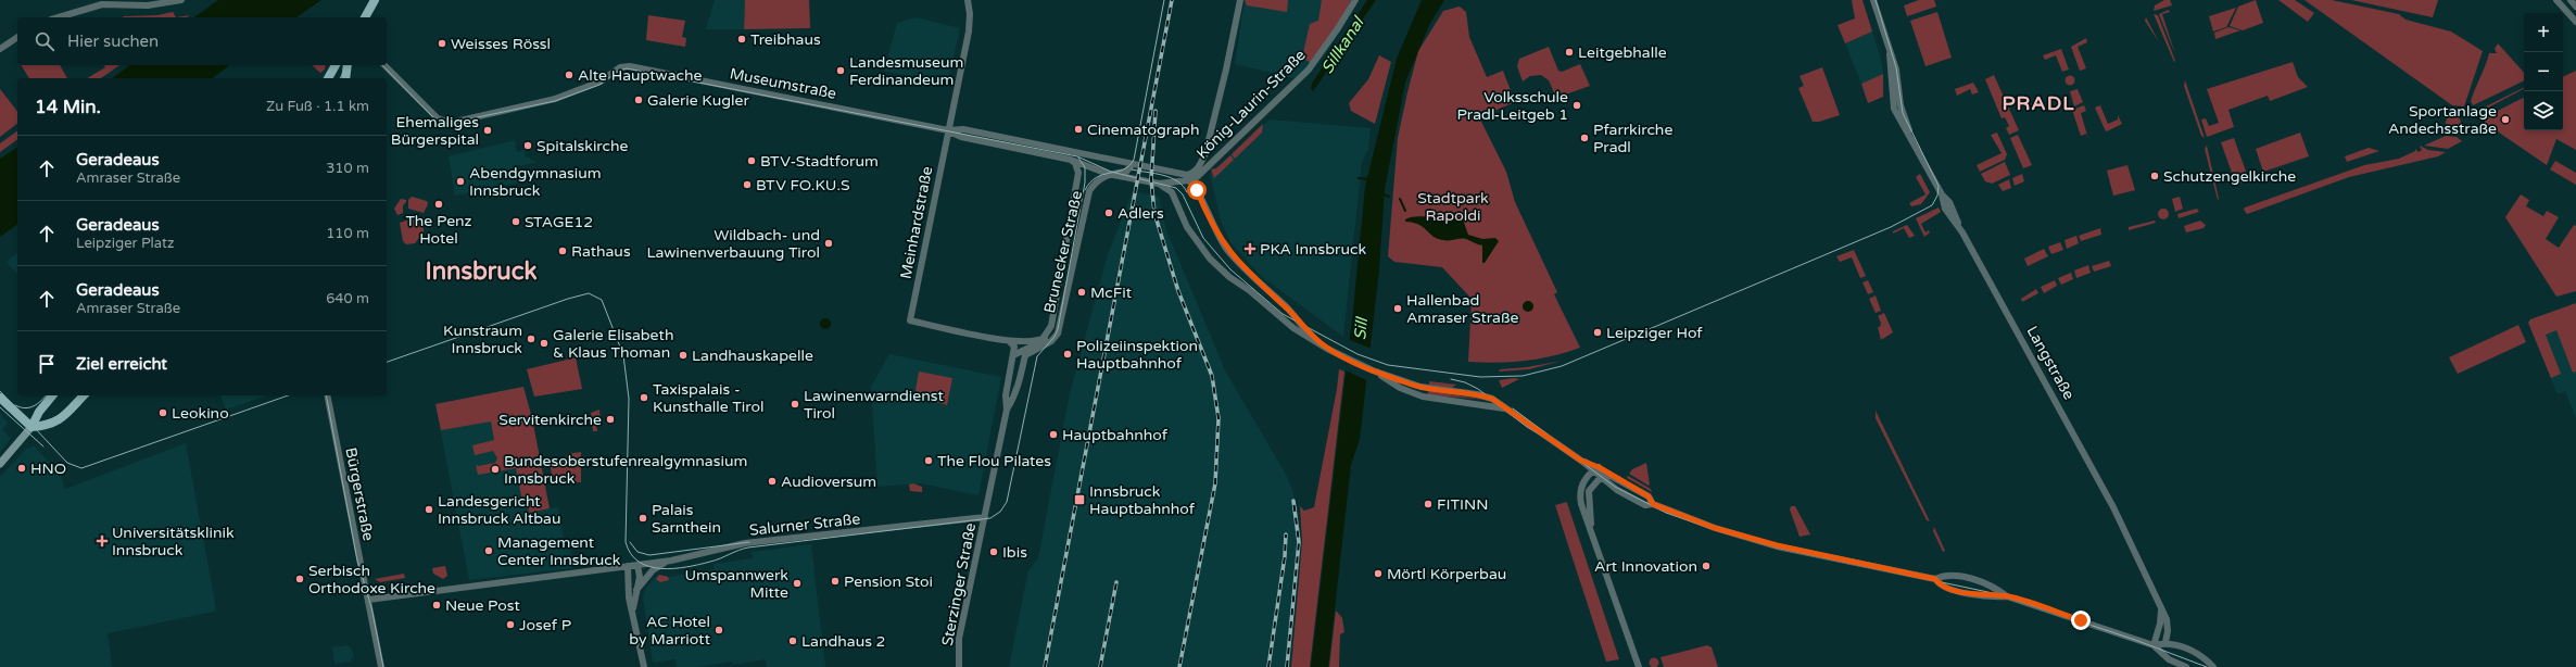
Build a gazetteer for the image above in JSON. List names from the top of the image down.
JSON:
{
  "streets": {
    "street": [
      "Museumstraße",
      "König-Laurin-Straße",
      "Meinhardstraße",
      "Brunecker Straße",
      "Langstraße",
      "Bürgerstraße",
      "Salurner Straße",
      "Sterzinger Straße"
    ]
  },
  "crossings": [
    ["Museumstraße", "König-Laurin-Straße"],
    ["Museumstraße", "Meinhardstraße"],
    ["Museumstraße", "Brunecker Straße"],
    ["Bürgerstraße", "Salurner Straße"],
    ["Salurner Straße", "Sterzinger Straße"]
  ],
  "districts": ["PRADL", "Innsbruck"],
  "water": ["Sillkanal", "Sill"],
  "parks": ["Stadtpark Rapoldi"],
  "places": {
    "other": [
      "Treibhaus",
      "Weisses Rössl",
      "Leitgebhalle",
      "Landesmuseum Ferdinandeum",
      "Alte Hauptwache",
      "Galerie Kugler",
      "Volksschule Pradl-Leitgeb 1",
      "Sportanlage Andechsstraße",
      "Cinematograph",
      "Ehemaliges Bürgerspital",
      "Pfarrkirche Pradl",
      "Spitalskirche",
      "BTV-Stadtforum",
      "Schutzengelkirche",
      "Abendgymnasium Innsbruck",
      "BTV FO.KU.S",
      "The Penz Hotel",
      "Adlers",
      "STAGE12",
      "Wildbach- und Lawinenverbauung Tirol",
      "Rathaus",
      "McFit",
      "Hallenbad Amraser Straße",
      "Leipziger Hof",
      "Kunstraum Innsbruck",
      "Galerie Elisabeth & Klaus Thoman",
      "Polizeiinspektion Hauptbahnhof",
      "Landhauskapelle",
      "Taxispalais - Kunsthalle Tirol",
      "Lawinenwarndienst Tirol",
      "Leokino",
      "Servitenkirche",
      "Hauptbahnhof",
      "The Flou Pilates",
      "HNO",
      "Bundesoberstufenrealgymnasium Innsbruck",
      "Audioversum",
      "FITINN",
      "Landesgericht Innsbruck Altbau",
      "Palais Sarnthein",
      "Management Center Innsbruck",
      "Ibis",
      "Art Innovation",
      "Mörtl Körperbau",
      "Serbisch Orthodoxe Kirche",
      "Pension Stoi",
      "Umspannwerk Mitte",
      "Neue Post",
      "Josef P",
      "AC Hotel by Marriott",
      "Landhaus 2"
    ],
    "health": ["PKA Innsbruck", "Universitätsklinik Innsbruck"],
    "transit": ["Innsbruck Hauptbahnhof"]
  },
  "page": {
    "map_buttons": ["+", "−"],
    "search": "Hier suchen",
    "heading": ["14 Min.", "Zu Fuß · 1.1 km"],
    "list": [
      ["Geradeaus", "Amraser Straße", "310 m"],
      ["Geradeaus", "Leipziger Platz", "110 m"],
      ["Geradeaus", "Amraser Straße", "640 m"],
      "Ziel erreicht"
    ]
  }
}
